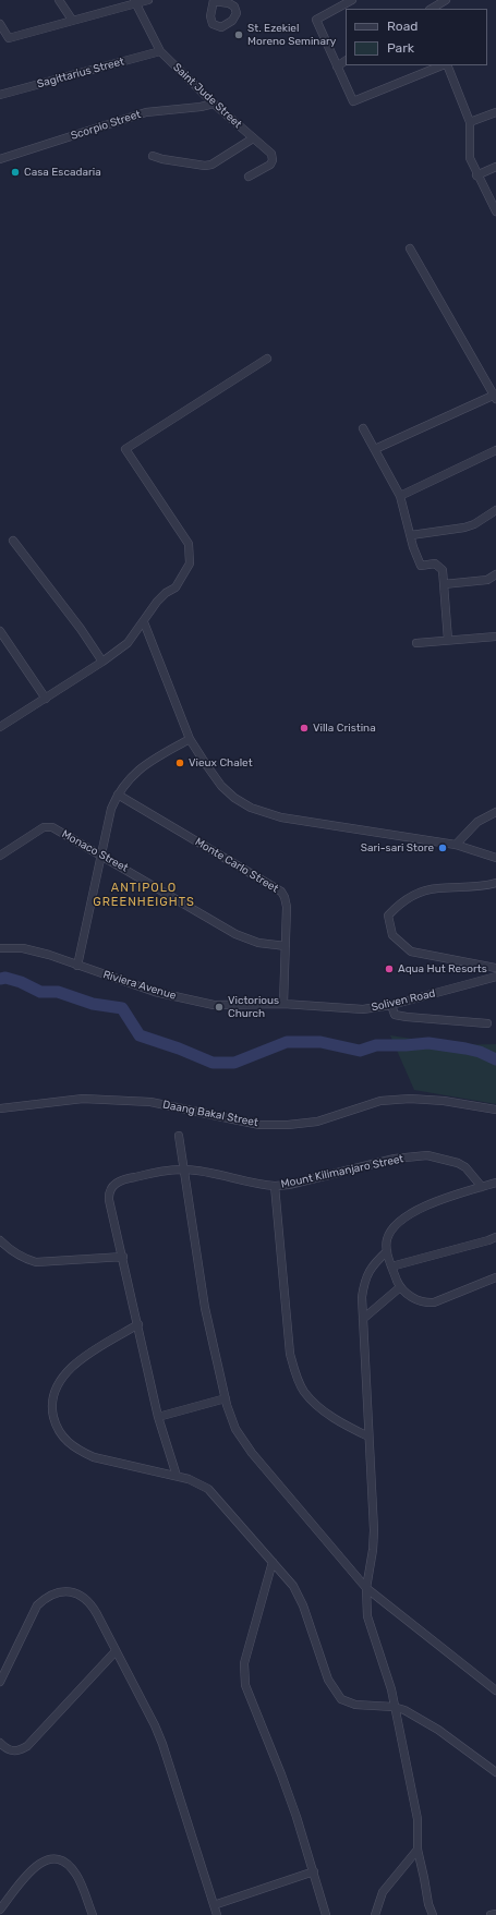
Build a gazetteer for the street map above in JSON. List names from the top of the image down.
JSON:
{
  "streets": {
    "street": [
      "Sagittarius Street",
      "Saint Jude Street",
      "Scorpio Street",
      "Monaco Street",
      "Monte Carlo Street",
      "Riviera Avenue",
      "Soliven Road",
      "Daang Bakal Street",
      "Mount Kilimanjaro Street"
    ]
  },
  "crossings": [
    ["Sagittarius Street", "Saint Jude Street"],
    ["Saint Jude Street", "Scorpio Street"],
    ["Monaco Street", "Monte Carlo Street"],
    ["Monte Carlo Street", "Riviera Avenue"],
    ["Monte Carlo Street", "Soliven Road"],
    ["Riviera Avenue", "Soliven Road"]
  ],
  "districts": ["ANTIPOLO GREENHEIGHTS"],
  "places": [
    "St. Ezekiel Moreno Seminary",
    "Casa Escadaria",
    "Villa Cristina",
    "Vieux Chalet",
    "Sari-sari Store",
    "Aqua Hut Resorts",
    "Victorious Church"
  ],
  "legend": ["Road", "Park"]
}
